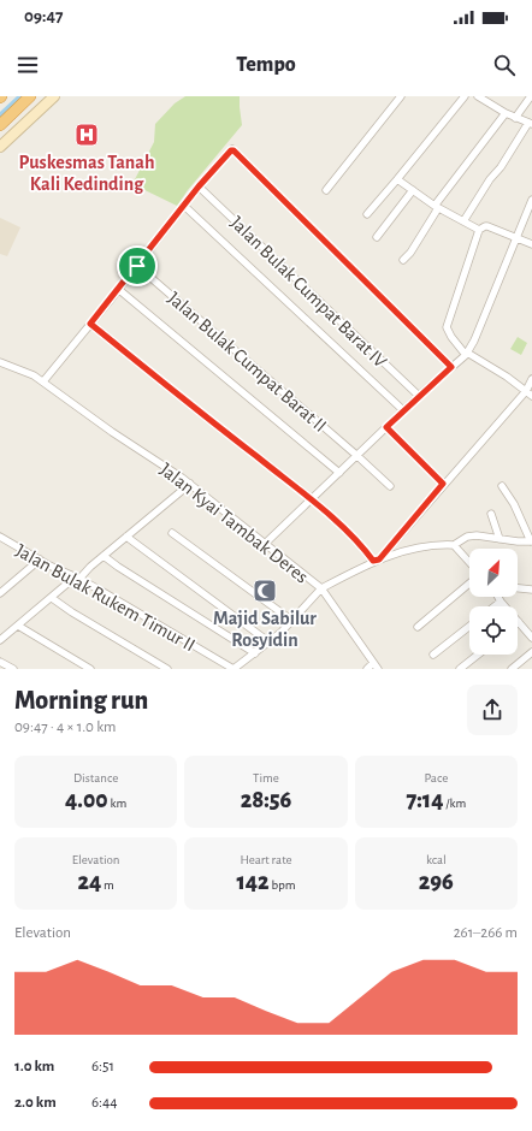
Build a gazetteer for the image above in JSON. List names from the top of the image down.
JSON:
{
  "streets": {
    "street": [
      "Jalan Bulak Cumpat Barat IV",
      "Jalan Bulak Cumpat Barat II",
      "Jalan Kyai Tambak Deres",
      "Jalan Bulak Rukem Timur II"
    ]
  },
  "crossings": [
    ["Jalan Kyai Tambak Deres", "Jalan Bulak Rukem Timur II"]
  ],
  "places": {
    "hospital": ["Puskesmas Tanah Kali Kedinding"],
    "mosque": ["Majid Sabilur Rosyidin"]
  },
  "north": "top right",
  "page": {
    "status": "09:47",
    "header": "Tempo",
    "heading": ["Morning run", "09:47 · 4 × 1.0 km"],
    "stats": [
      ["Distance", "4.00 km"],
      ["Time", "28:56"],
      ["Pace", "7:14 /km"],
      ["Elevation", "24 m"],
      ["Heart rate", "142 bpm"],
      ["kcal", "296"]
    ],
    "chart": ["Elevation", "261–266 m"],
    "list": [
      {
        "name": "1.0 km",
        "note": "6:51"
      },
      {
        "name": "2.0 km",
        "note": "6:44"
      }
    ]
  }
}
